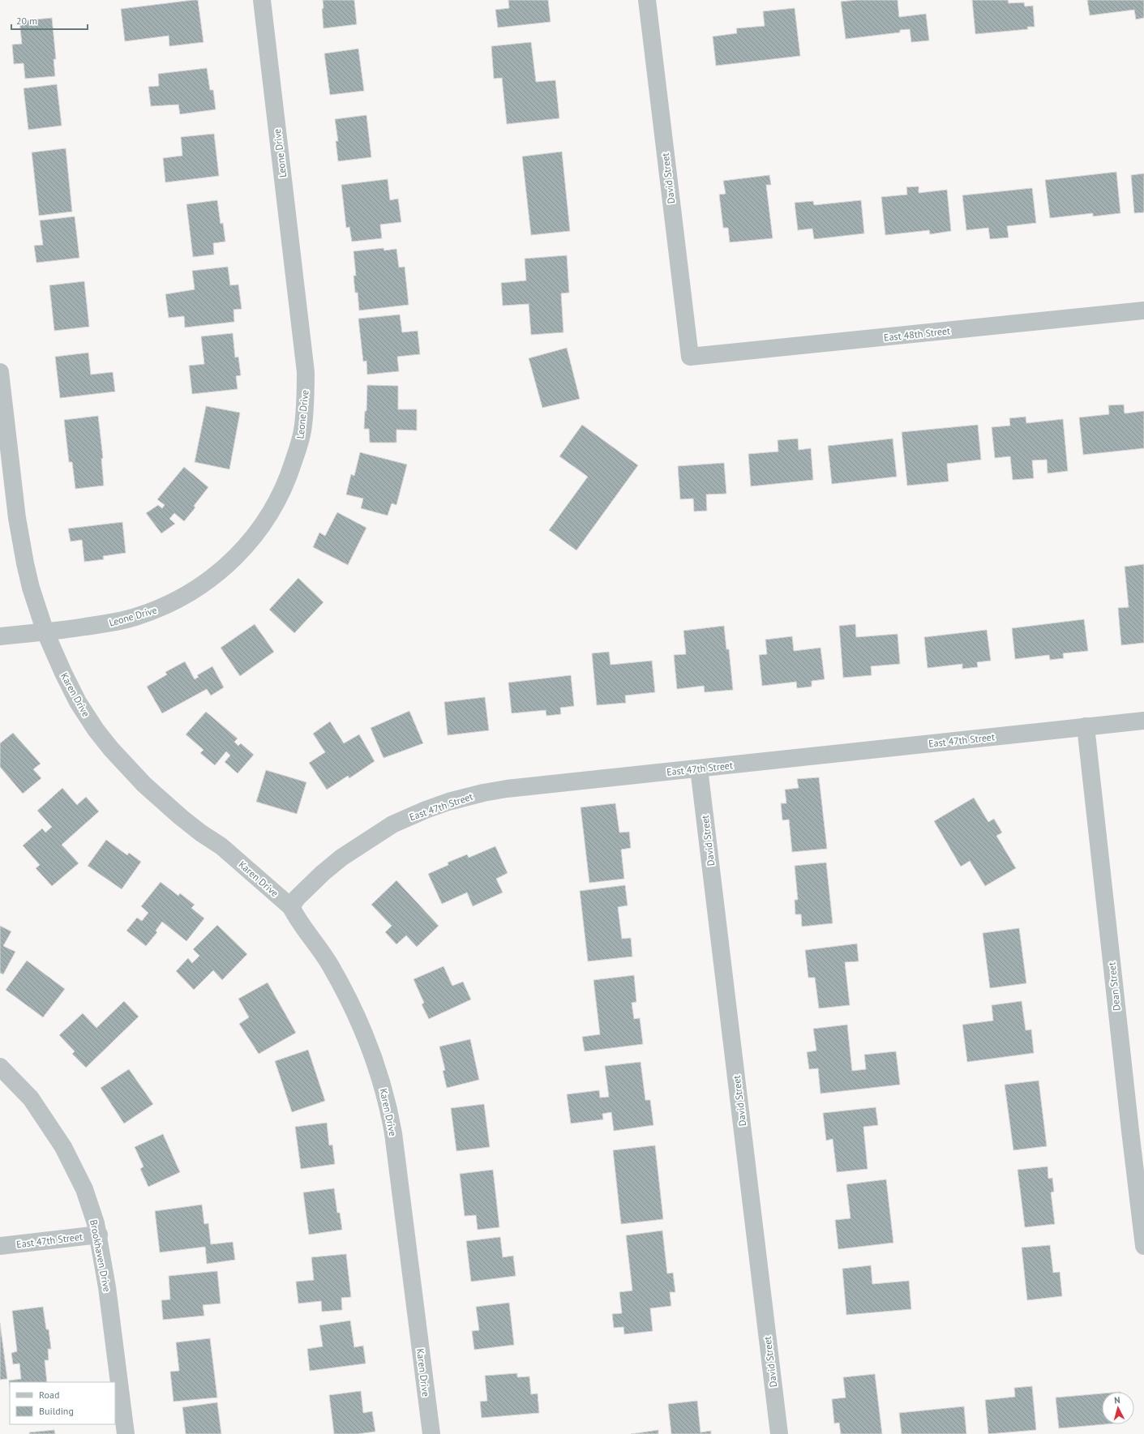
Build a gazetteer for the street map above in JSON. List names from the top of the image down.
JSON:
{
  "streets": {
    "street": [
      "Leone Drive",
      "David Street",
      "East 48th Street",
      "Karen Drive",
      "East 47th Street",
      "Dean Street",
      "Brookhaven Drive"
    ]
  },
  "crossings": [
    ["Leone Drive", "Karen Drive"],
    ["David Street", "East 48th Street"],
    ["David Street", "East 47th Street"],
    ["Karen Drive", "East 47th Street"],
    ["East 47th Street", "Dean Street"],
    ["East 47th Street", "Brookhaven Drive"]
  ],
  "legend": ["Road", "Building"],
  "scale_bar": "20 m",
  "north": "top"
}
